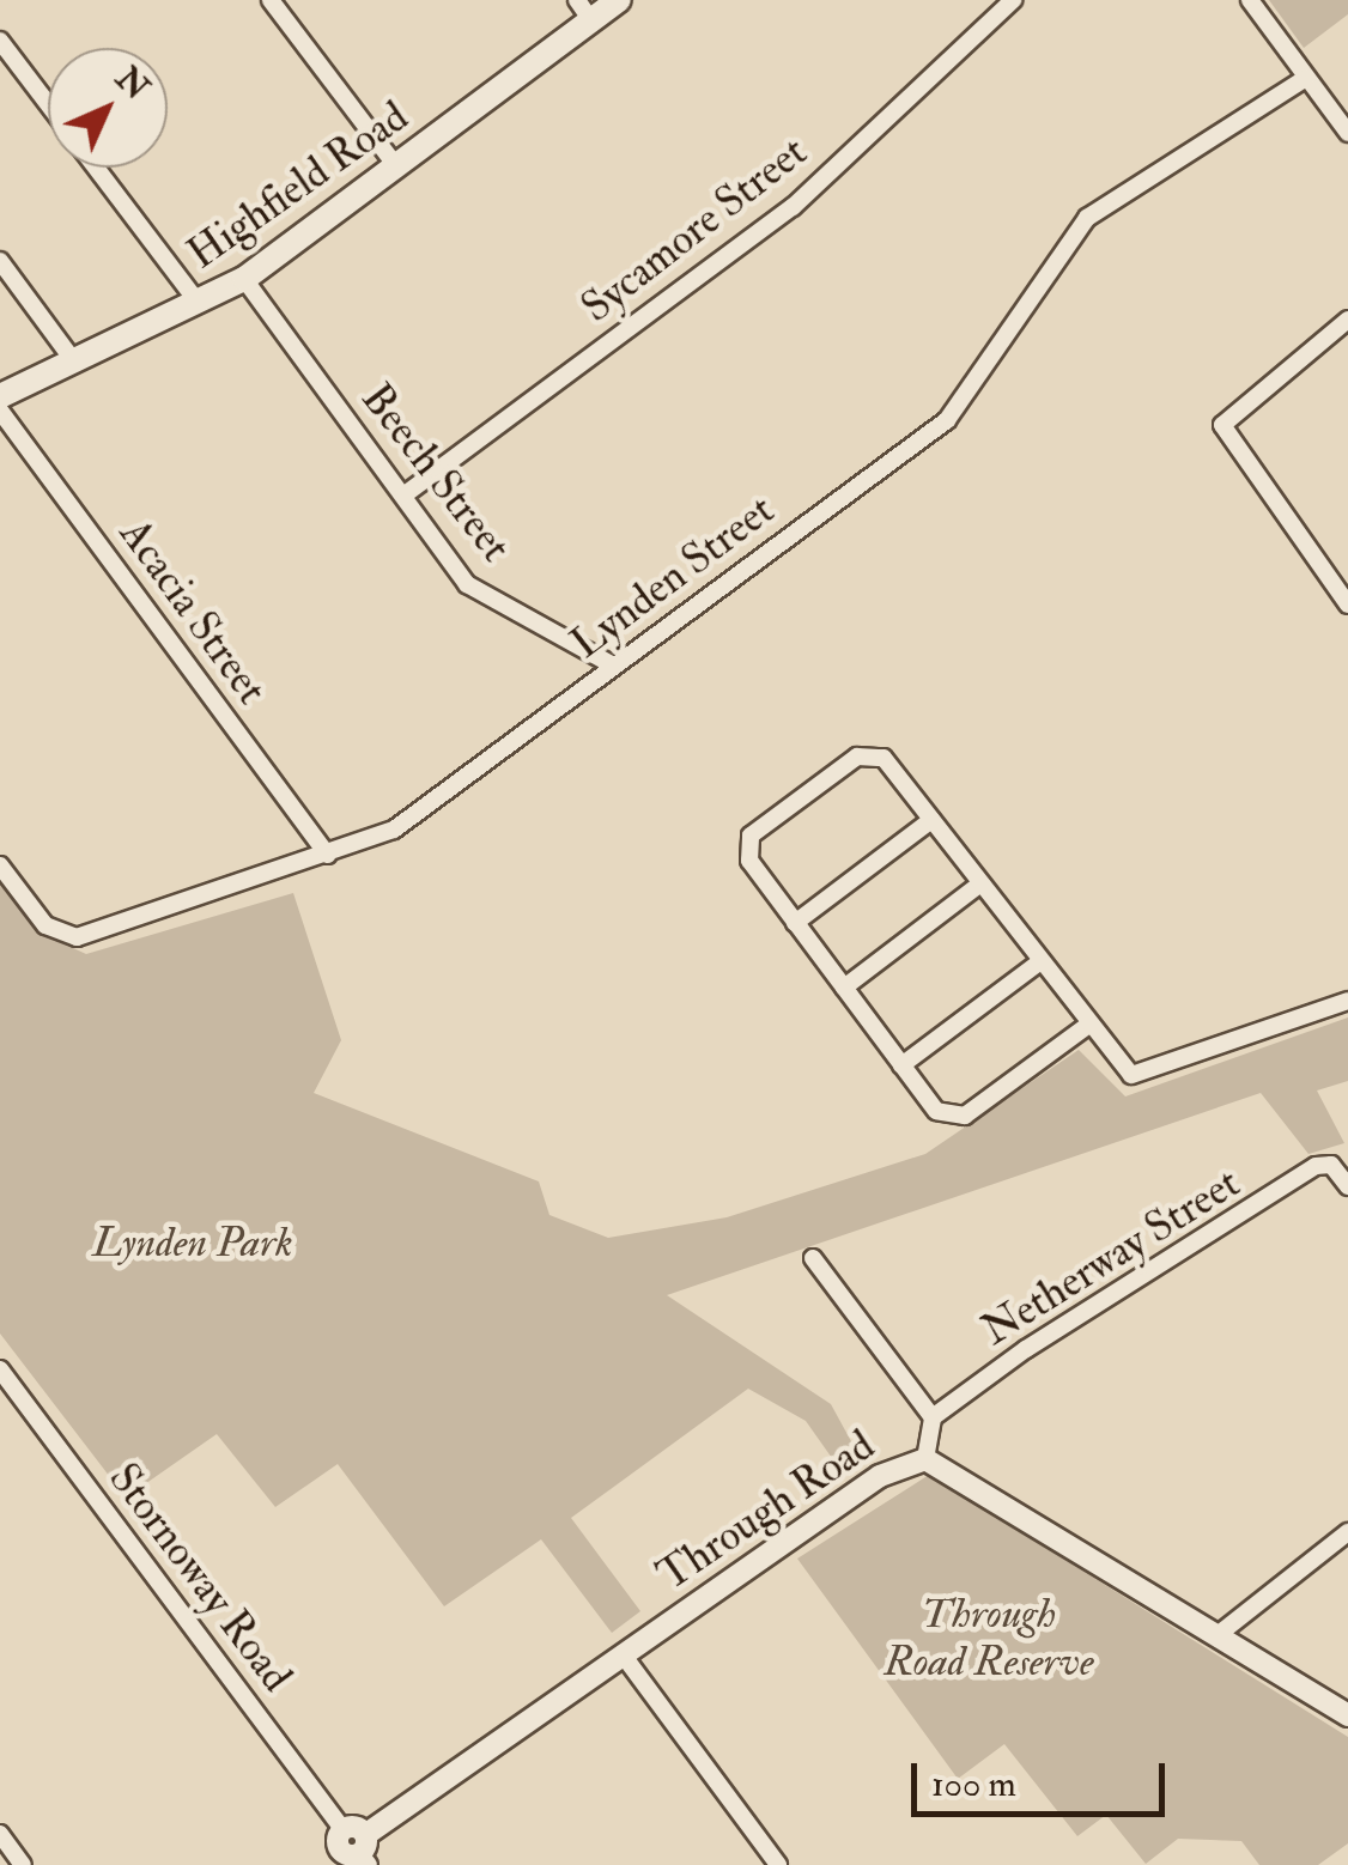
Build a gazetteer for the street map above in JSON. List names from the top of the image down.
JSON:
{
  "streets": {
    "main road": ["Highfield Road"],
    "street": [
      "Sycamore Street",
      "Beech Street",
      "Lynden Street",
      "Acacia Street",
      "Netherway Street",
      "Through Road",
      "Stornoway Road"
    ]
  },
  "crossings": [
    ["Highfield Road", "Beech Street"],
    ["Sycamore Street", "Beech Street"],
    ["Beech Street", "Lynden Street"],
    ["Lynden Street", "Acacia Street"],
    ["Through Road", "Stornoway Road"]
  ],
  "parks": ["Lynden Park", "Through Road Reserve"],
  "scale_bar": "100 m",
  "north": "top right"
}
